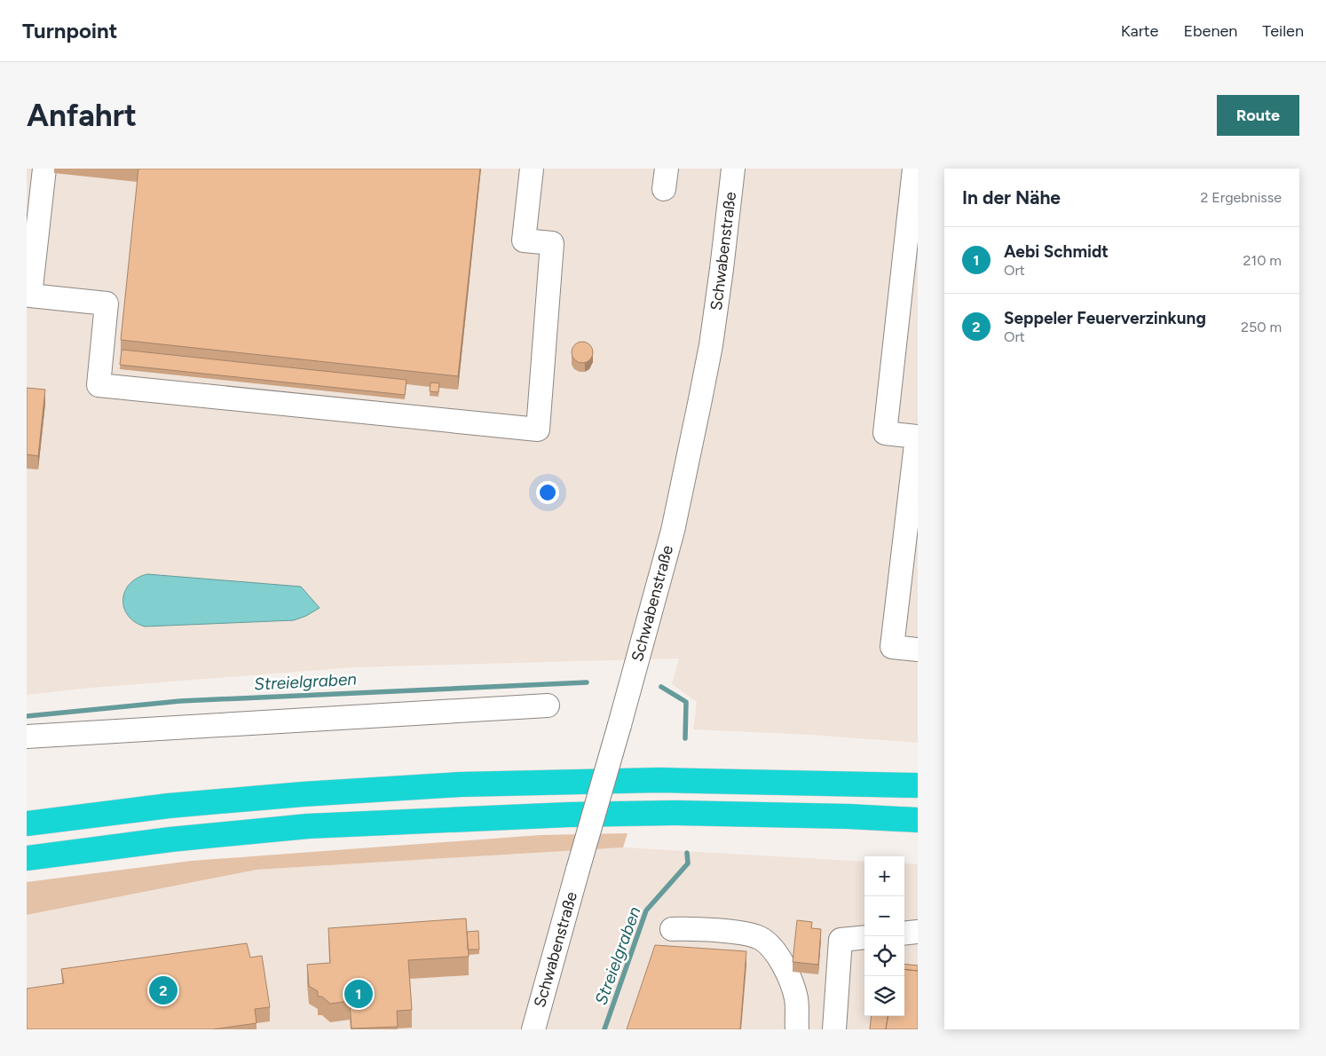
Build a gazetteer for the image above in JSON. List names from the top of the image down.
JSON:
{
  "streets": {
    "street": ["Schwabenstraße"]
  },
  "water": ["Streielgraben"],
  "page": {
    "header": "Turnpoint",
    "nav": ["Karte", "Ebenen", "Teilen"],
    "buttons": "Route",
    "title": "Anfahrt",
    "heading": ["In der Nähe", "2 Ergebnisse"],
    "list": [
      {
        "mark": "1",
        "name": "Aebi Schmidt",
        "note": "Ort",
        "value": "210 m"
      },
      {
        "mark": "2",
        "name": "Seppeler Feuerverzinkung",
        "note": "Ort",
        "value": "250 m"
      }
    ],
    "map_buttons": ["+", "−"],
    "pins": ["2", "1"]
  }
}
